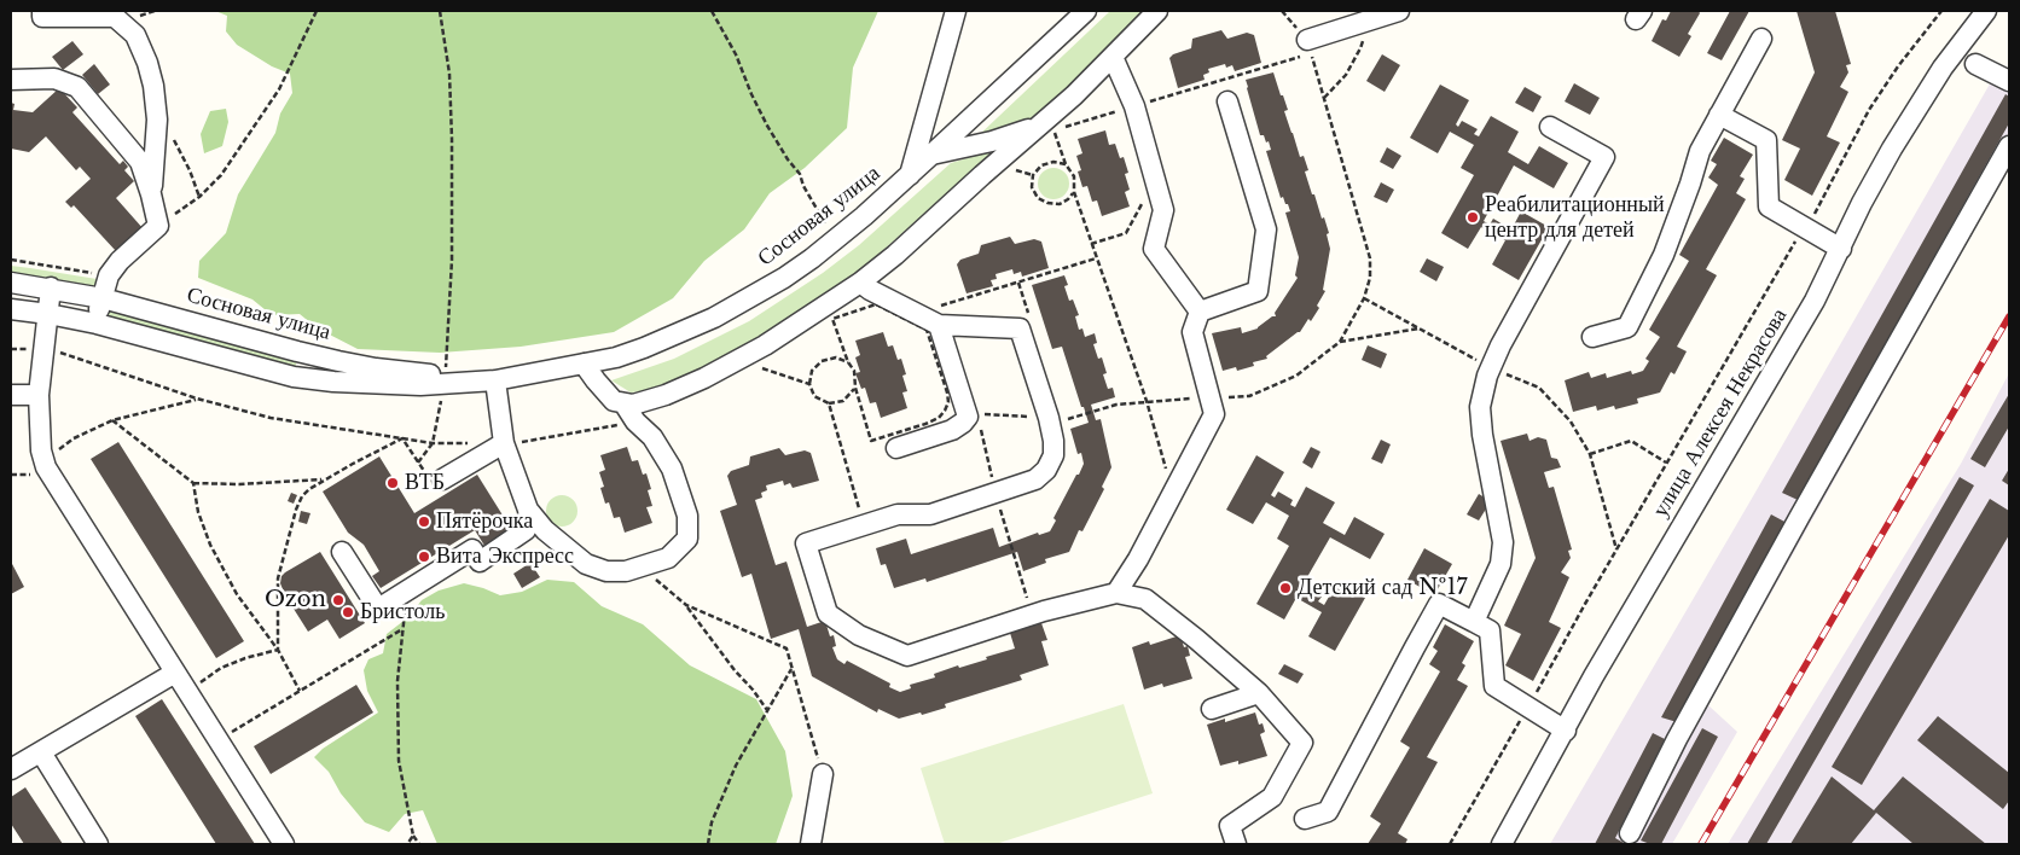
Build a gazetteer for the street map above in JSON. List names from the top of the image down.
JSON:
{
  "streets": {
    "street": ["Сосновая улица", "улица Алексея Некрасова"]
  },
  "places": [
    "Реабилитационный центр для детей",
    "ВТБ",
    "Пятёрочка",
    "Вита Экспресс",
    "Детский сад №17",
    "Ozon",
    "Бристоль"
  ]
}
